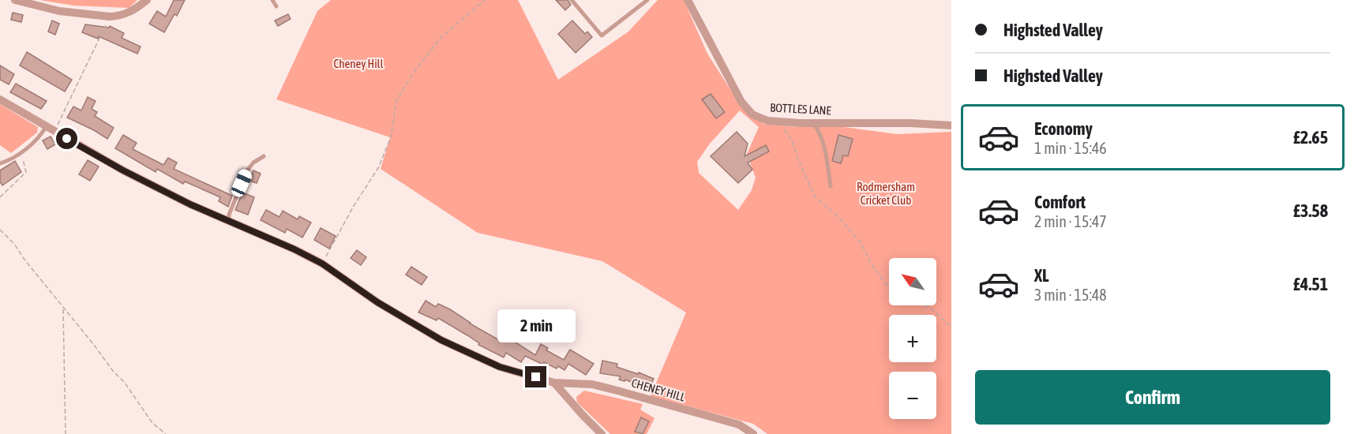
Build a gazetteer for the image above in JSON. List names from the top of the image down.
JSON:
{
  "streets": {
    "street": ["BOTTLES LANE", "CHENEY HILL"]
  },
  "parks": ["Cheney Hill", "Rodmersham Cricket Club"],
  "north": "top left",
  "page": {
    "banner": ["Highsted Valley", "Highsted Valley"],
    "list": [
      {
        "name": "Economy",
        "note": "1 min · 15:46",
        "value": "£2.65"
      },
      {
        "name": "Comfort",
        "note": "2 min · 15:47",
        "value": "£3.58"
      },
      {
        "name": "XL",
        "note": "3 min · 15:48",
        "value": "£4.51"
      }
    ],
    "map_buttons": ["+", "−"],
    "bubble": "2 min",
    "buttons": "Confirm"
  }
}
